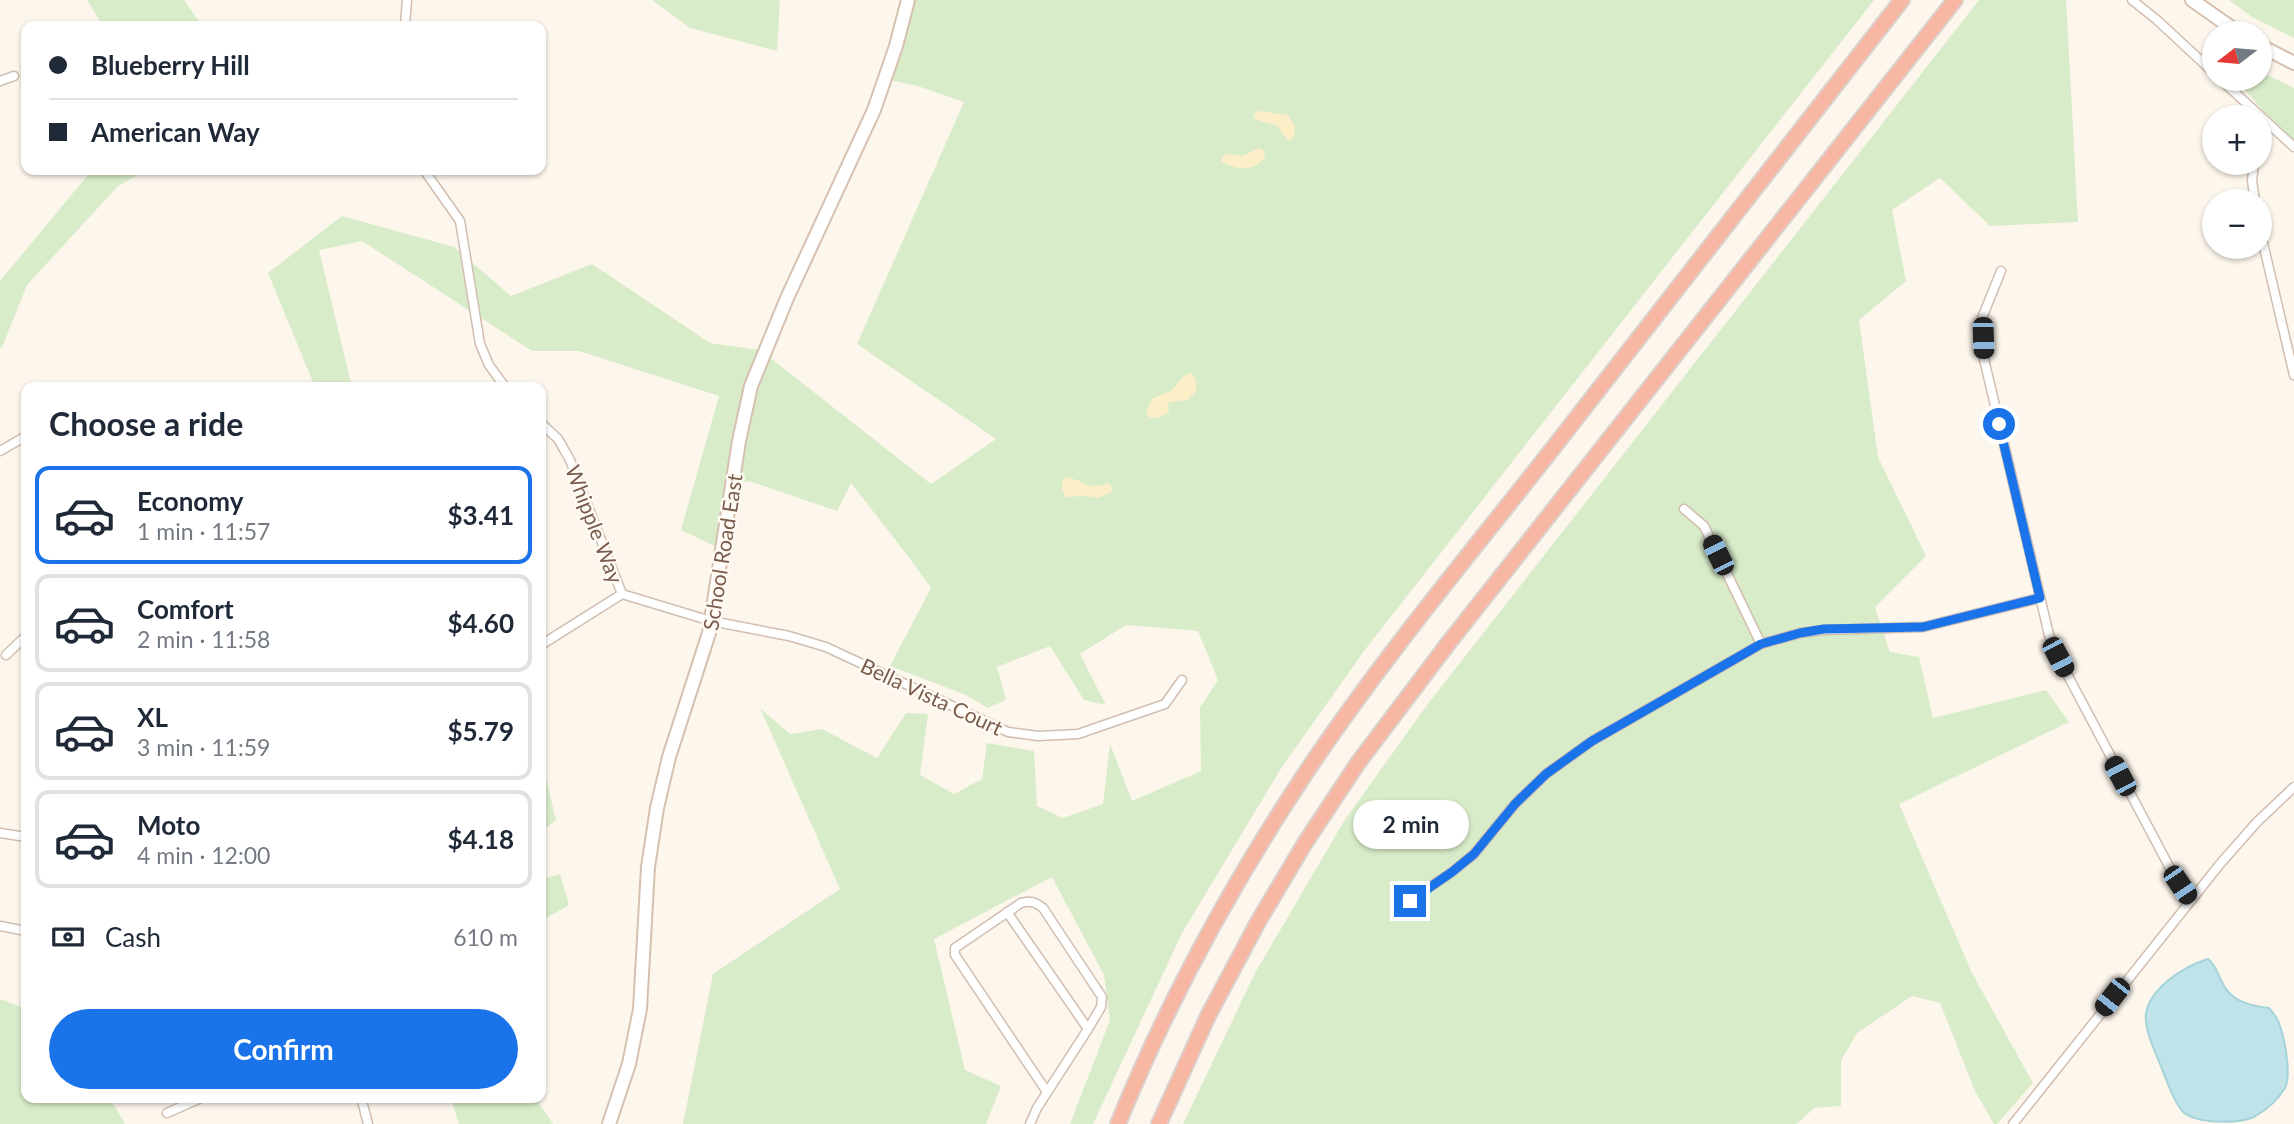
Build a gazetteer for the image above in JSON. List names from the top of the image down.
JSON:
{
  "streets": {
    "street": ["Whipple Way", "School Road East", "Bella Vista Court"]
  },
  "crossings": [
    ["Whipple Way", "Bella Vista Court"],
    ["School Road East", "Bella Vista Court"]
  ],
  "north": "left",
  "page": {
    "map_buttons": ["+", "−"],
    "banner": ["Blueberry Hill", "American Way"],
    "heading": "Choose a ride",
    "list": [
      {
        "name": "Economy",
        "note": "1 min · 11:57",
        "value": "$3.41"
      },
      {
        "name": "Comfort",
        "note": "2 min · 11:58",
        "value": "$4.60"
      },
      {
        "name": "XL",
        "note": "3 min · 11:59",
        "value": "$5.79"
      },
      {
        "name": "Moto",
        "note": "4 min · 12:00",
        "value": "$4.18"
      }
    ],
    "bubble": "2 min",
    "pay": ["Cash", "610 m"],
    "buttons": "Confirm"
  }
}
